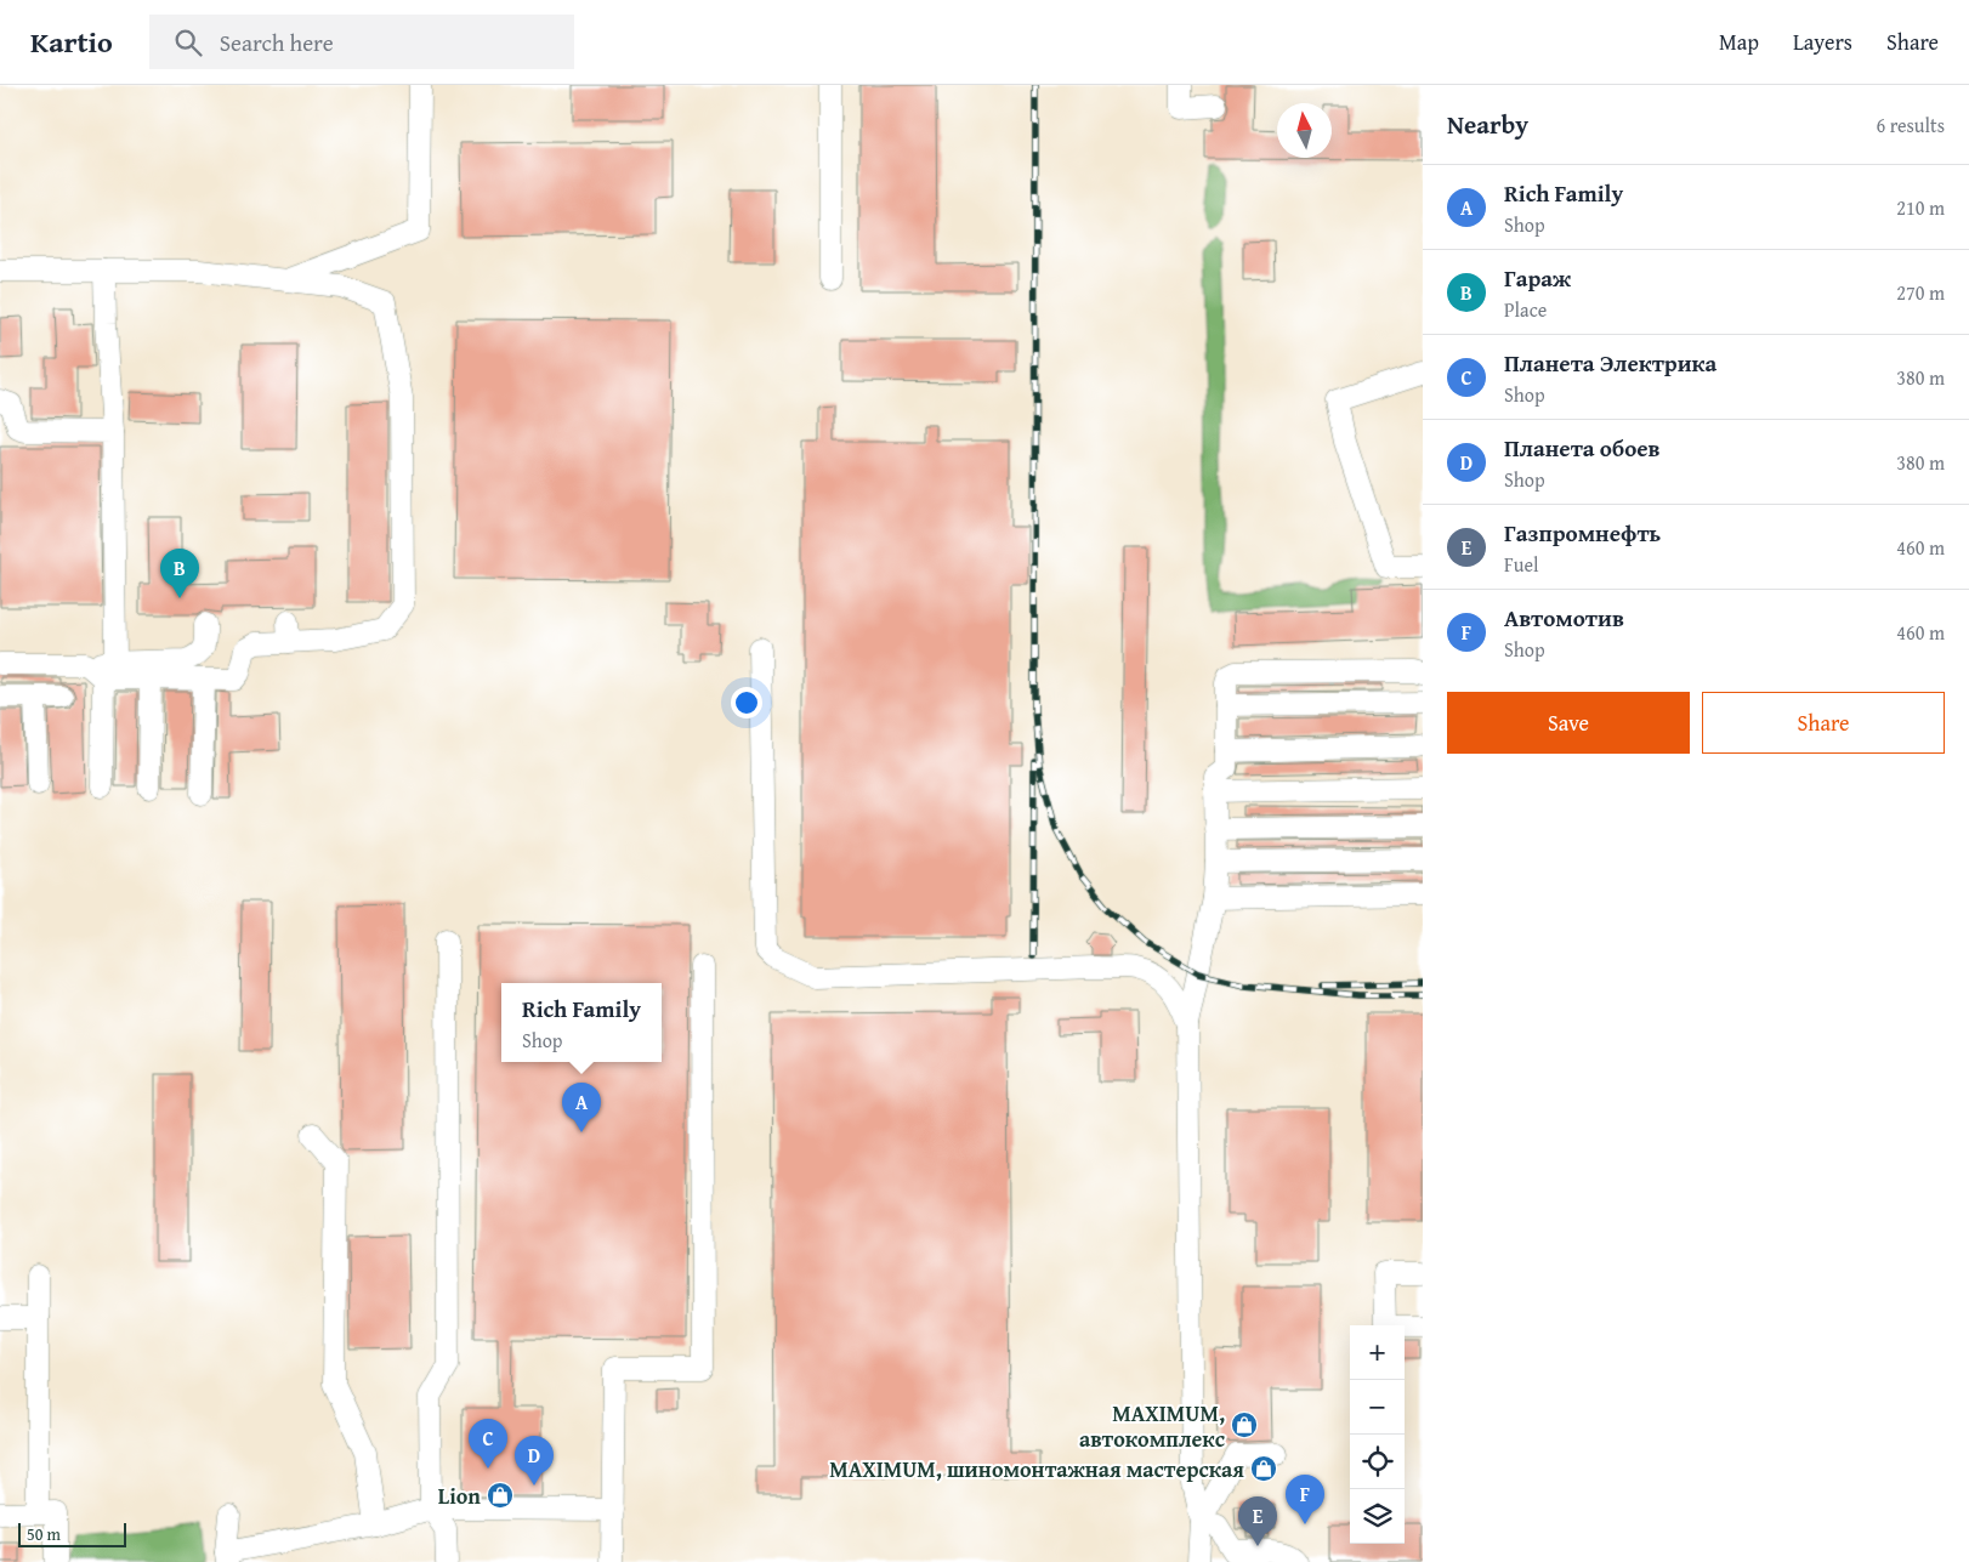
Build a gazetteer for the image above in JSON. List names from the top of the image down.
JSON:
{
  "places": {
    "shop": ["MAXIMUM, автокомплекс", "MAXIMUM, шиномонтажная мастерская", "Lion"]
  },
  "scale_bar": "50 m",
  "north": "top",
  "page": {
    "header": "Kartio",
    "search": "Search here",
    "nav": ["Map", "Layers", "Share"],
    "heading": ["Nearby", "6 results"],
    "list": [
      {
        "mark": "A",
        "name": "Rich Family",
        "note": "Shop",
        "value": "210 m"
      },
      {
        "mark": "B",
        "name": "Гараж",
        "note": "Place",
        "value": "270 m"
      },
      {
        "mark": "C",
        "name": "Планета Электрика",
        "note": "Shop",
        "value": "380 m"
      },
      {
        "mark": "D",
        "name": "Планета обоев",
        "note": "Shop",
        "value": "380 m"
      },
      {
        "mark": "E",
        "name": "Газпромнефть",
        "note": "Fuel",
        "value": "460 m"
      },
      {
        "mark": "F",
        "name": "Автомотив",
        "note": "Shop",
        "value": "460 m"
      }
    ],
    "pins": [
      "B",
      "A",
      "C",
      "D",
      "F",
      "E"
    ],
    "buttons": ["Save", "Share"],
    "popup": ["Rich Family", "Shop"],
    "map_buttons": ["+", "−"],
    "scale": "50 m"
  }
}
